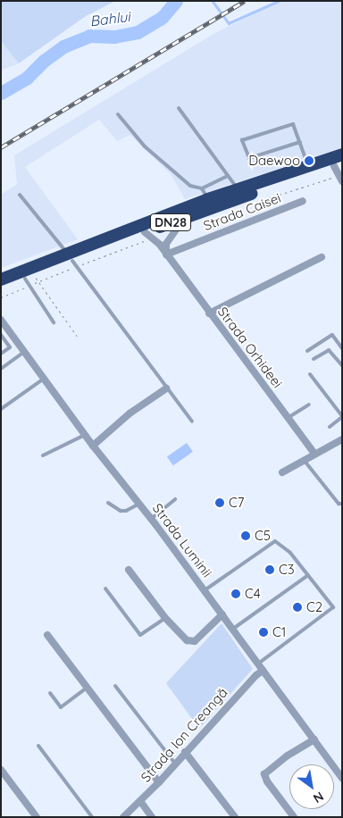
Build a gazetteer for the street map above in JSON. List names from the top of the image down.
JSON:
{
  "streets": {
    "highway": ["DN28"],
    "street": [
      "Strada Caisei",
      "Strada Orhideei",
      "Strada Luminii",
      "Strada Ion Creangă"
    ]
  },
  "crossings": [
    ["Strada Caisei", "Strada Orhideei"],
    ["DN28", "Strada Orhideei"],
    ["Strada Luminii", "Strada Ion Creangă"]
  ],
  "water": ["Bahlui"],
  "places": [
    "Daewoo",
    "C7",
    "C5",
    "C3",
    "C4",
    "C2",
    "C1"
  ],
  "north": "bottom right"
}
